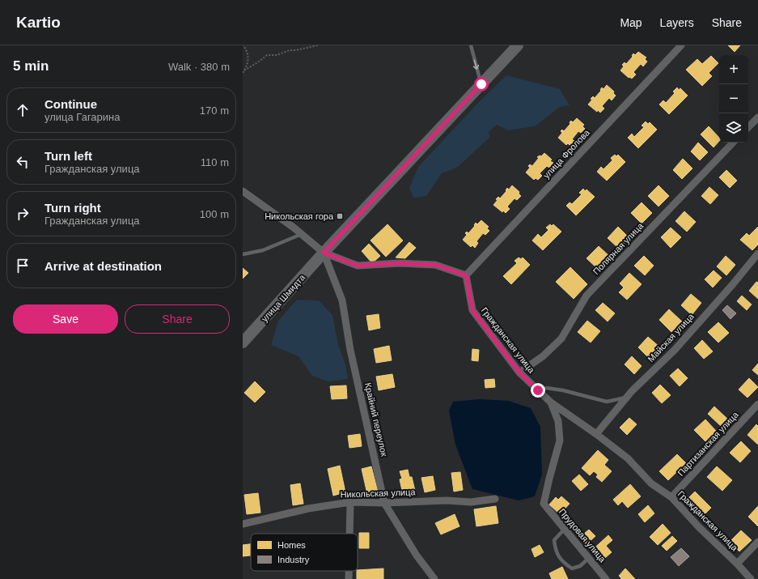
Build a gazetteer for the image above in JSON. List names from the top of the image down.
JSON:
{
  "streets": {
    "main road": ["улица Шмидта"],
    "street": [
      "улица Фролова",
      "Полярная улица",
      "Майская улица",
      "Гражданская улица",
      "Крайний переулок",
      "Партизанская улица",
      "Никольская улица",
      "Прудовая улица"
    ]
  },
  "crossings": [
    ["улица Фролова", "Гражданская улица"],
    ["Полярная улица", "Гражданская улица"],
    ["улица Шмидта", "Крайний переулок"],
    ["Майская улица", "Гражданская улица"],
    ["Гражданская улица", "Партизанская улица"],
    ["Гражданская улица", "Прудовая улица"],
    ["Крайний переулок", "Никольская улица"]
  ],
  "places": {
    "transit": ["Никольская гора"]
  },
  "legend": ["Homes", "Industry"],
  "page": {
    "header": "Kartio",
    "nav": ["Map", "Layers", "Share"],
    "heading": ["5 min", "Walk · 380 m"],
    "map_buttons": ["+", "−"],
    "list": [
      ["Continue", "улица Гагарина", "170 m"],
      ["Turn left", "Гражданская улица", "110 m"],
      ["Turn right", "Гражданская улица", "100 m"],
      "Arrive at destination"
    ],
    "buttons": ["Save", "Share"]
  }
}
